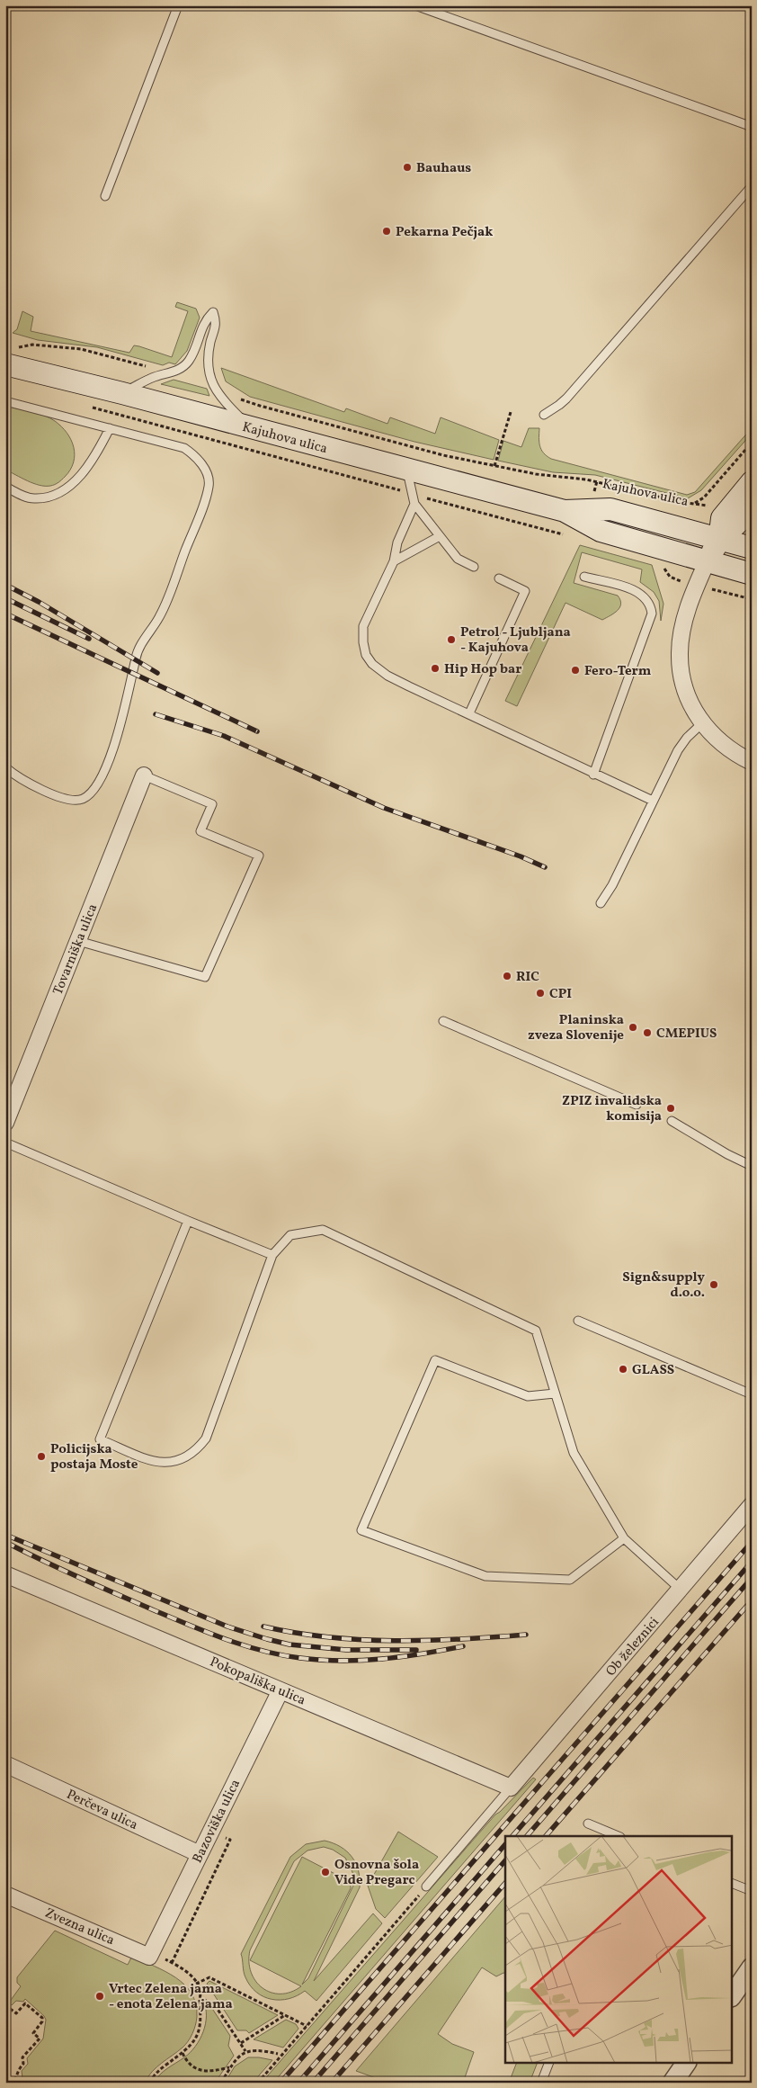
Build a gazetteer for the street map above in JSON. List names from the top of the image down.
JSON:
{
  "streets": {
    "main road": ["Kajuhova ulica"],
    "street": [
      "Tovarniška ulica",
      "Ob železnici",
      "Pokopališka ulica",
      "Perčeva ulica",
      "Bazoviška ulica",
      "Zvezna ulica"
    ]
  },
  "crossings": [
    ["Ob železnici", "Pokopališka ulica"],
    ["Pokopališka ulica", "Bazoviška ulica"],
    ["Perčeva ulica", "Bazoviška ulica"],
    ["Bazoviška ulica", "Zvezna ulica"]
  ],
  "places": [
    "Bauhaus",
    "Pekarna Pečjak",
    "Petrol - Ljubljana - Kajuhova",
    "Hip Hop bar",
    "Fero-Term",
    "RIC",
    "CPI",
    "Planinska zveza Slovenije",
    "CMEPIUS",
    "ZPIZ invalidska komisija",
    "Sign&supply d.o.o.",
    "GLASS",
    "Policijska postaja Moste",
    "Osnovna šola Vide Pregarc",
    "Vrtec Zelena jama - enota Zelena jama"
  ]
}
